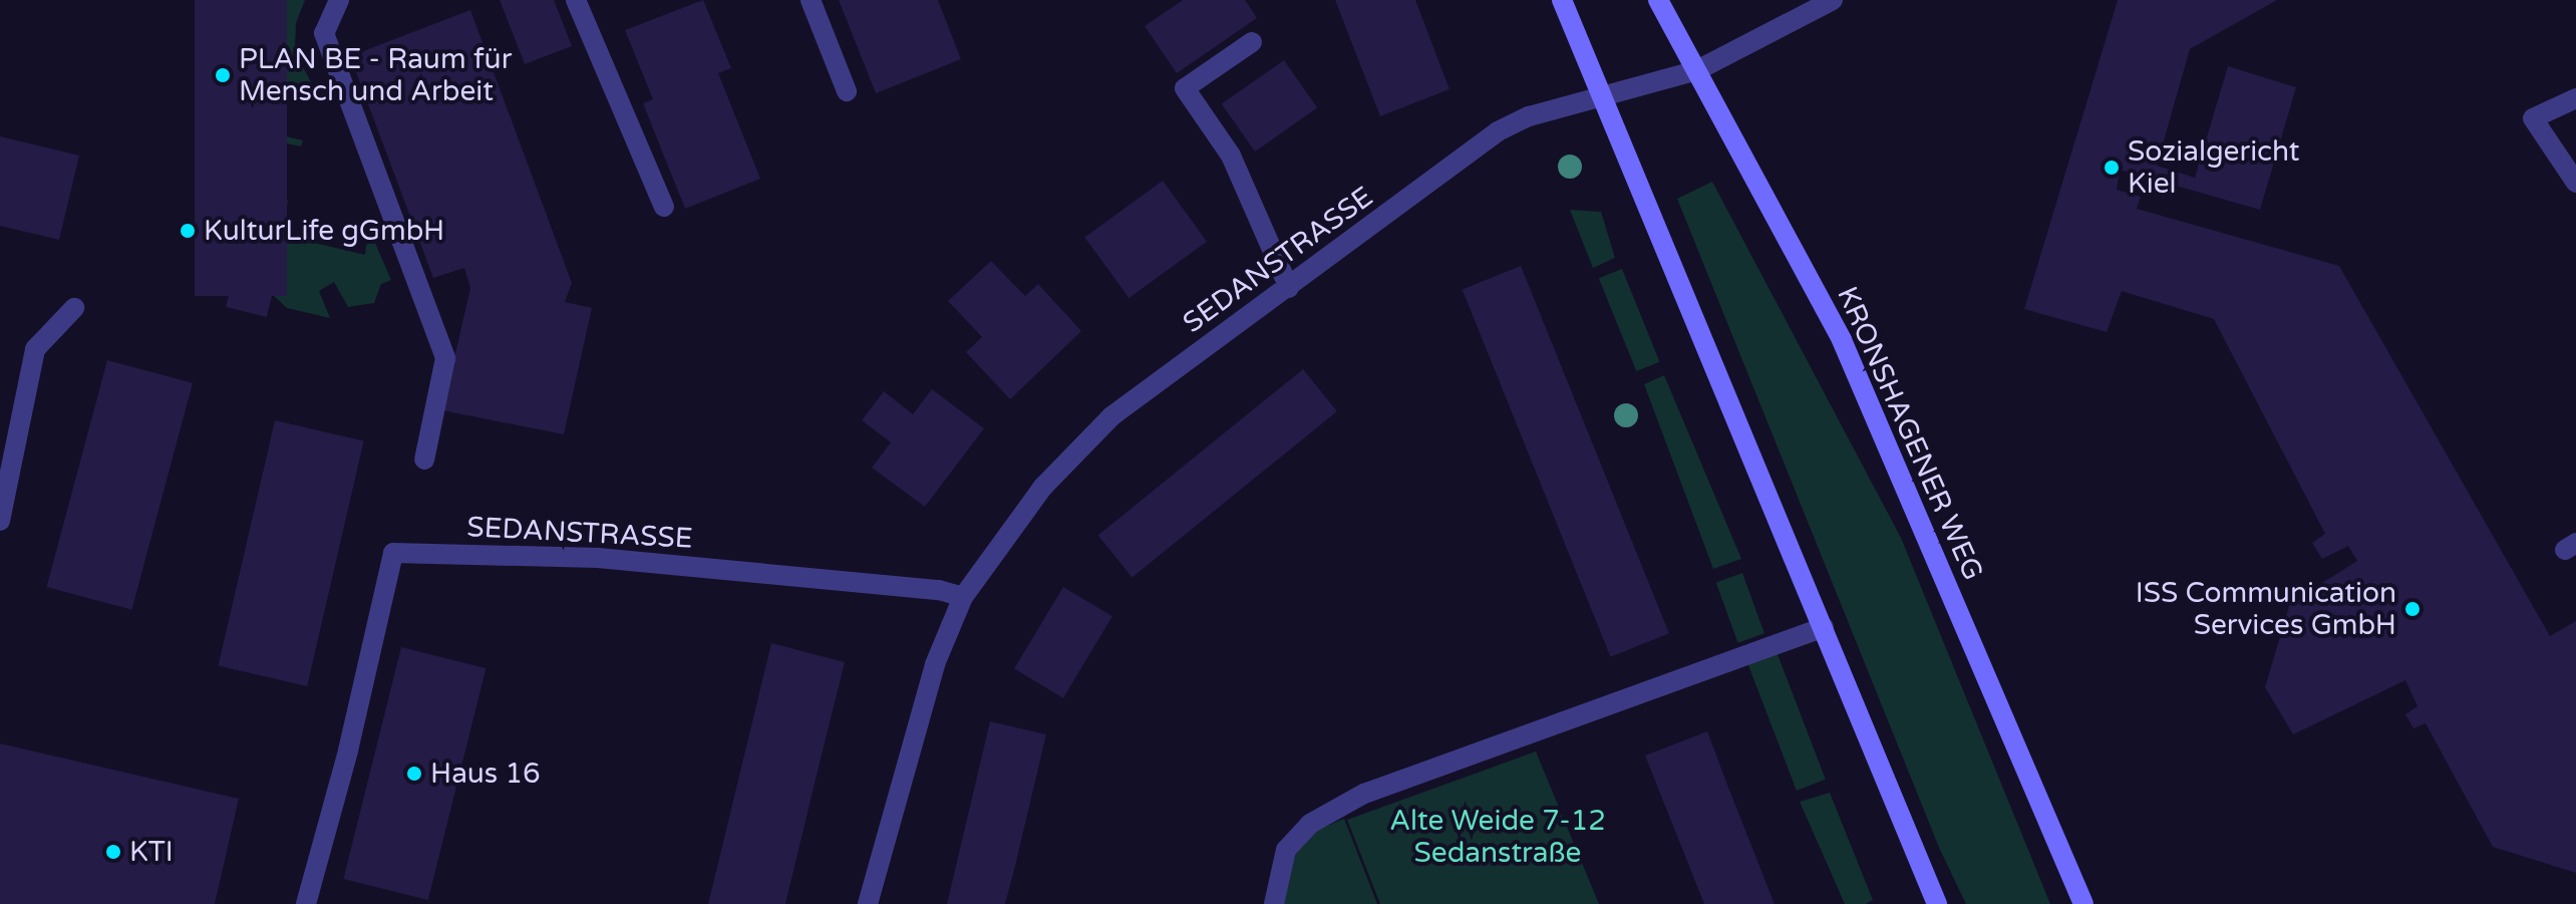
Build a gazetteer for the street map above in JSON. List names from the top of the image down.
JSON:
{
  "streets": {
    "main road": ["KRONSHAGENER WEG"],
    "street": ["SEDANSTRASSE"]
  },
  "crossings": [
    ["SEDANSTRASSE", "KRONSHAGENER WEG"]
  ],
  "parks": ["Alte Weide 7-12 Sedanstraße"],
  "places": [
    "PLAN BE - Raum für Mensch und Arbeit",
    "Sozialgericht Kiel",
    "KulturLife gGmbH",
    "ISS Communication Services GmbH",
    "Haus 16",
    "KTI"
  ]
}
